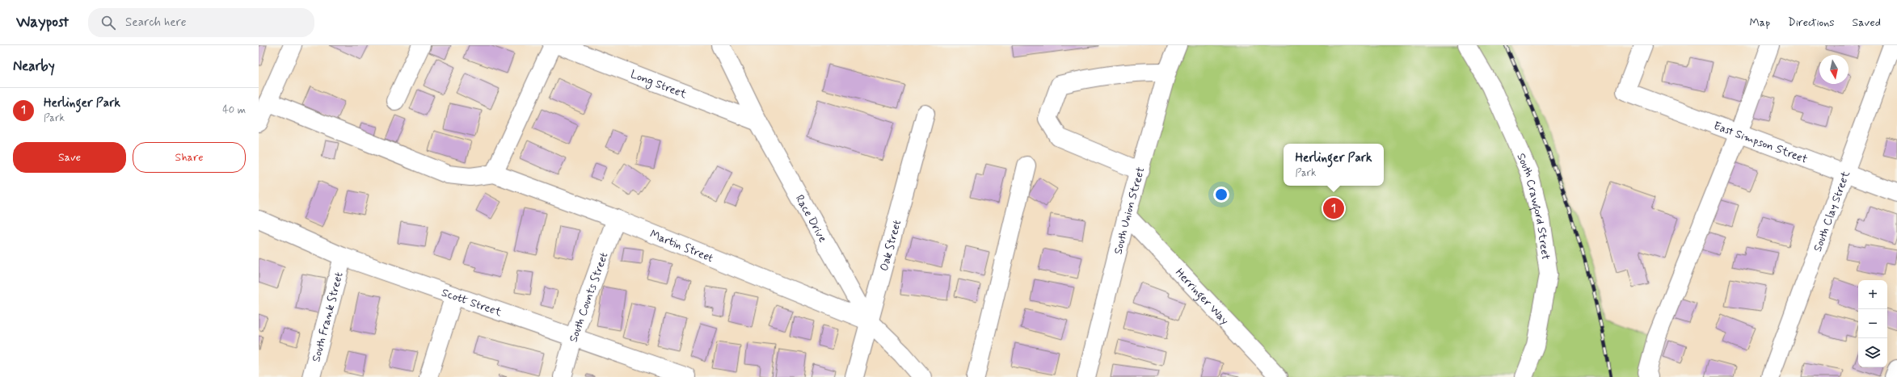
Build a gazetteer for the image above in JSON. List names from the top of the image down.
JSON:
{
  "streets": {
    "street": [
      "Long Street",
      "East Simpson Street",
      "South Crawford Street",
      "South Union Street",
      "South Clay Street",
      "Race Drive",
      "Martin Street",
      "Oak Street",
      "South Counts Street",
      "Herringer Way",
      "Scott Street",
      "South Frank Street"
    ]
  },
  "crossings": [
    ["Long Street", "Race Drive"],
    ["East Simpson Street", "South Clay Street"],
    ["South Union Street", "Herringer Way"],
    ["Race Drive", "Martin Street"],
    ["Race Drive", "Oak Street"],
    ["Martin Street", "Oak Street"],
    ["Martin Street", "South Counts Street"],
    ["South Counts Street", "Scott Street"],
    ["Scott Street", "South Frank Street"]
  ],
  "north": "bottom",
  "page": {
    "header": "Waypost",
    "search": "Search here",
    "nav": ["Map", "Directions", "Saved"],
    "heading": "Nearby",
    "list": [
      {
        "mark": "1",
        "name": "Herlinger Park",
        "note": "Park",
        "value": "40 m"
      }
    ],
    "buttons": ["Save", "Share"],
    "popup": ["Herlinger Park", "Park"],
    "pins": "1",
    "map_buttons": ["+", "−"]
  }
}
